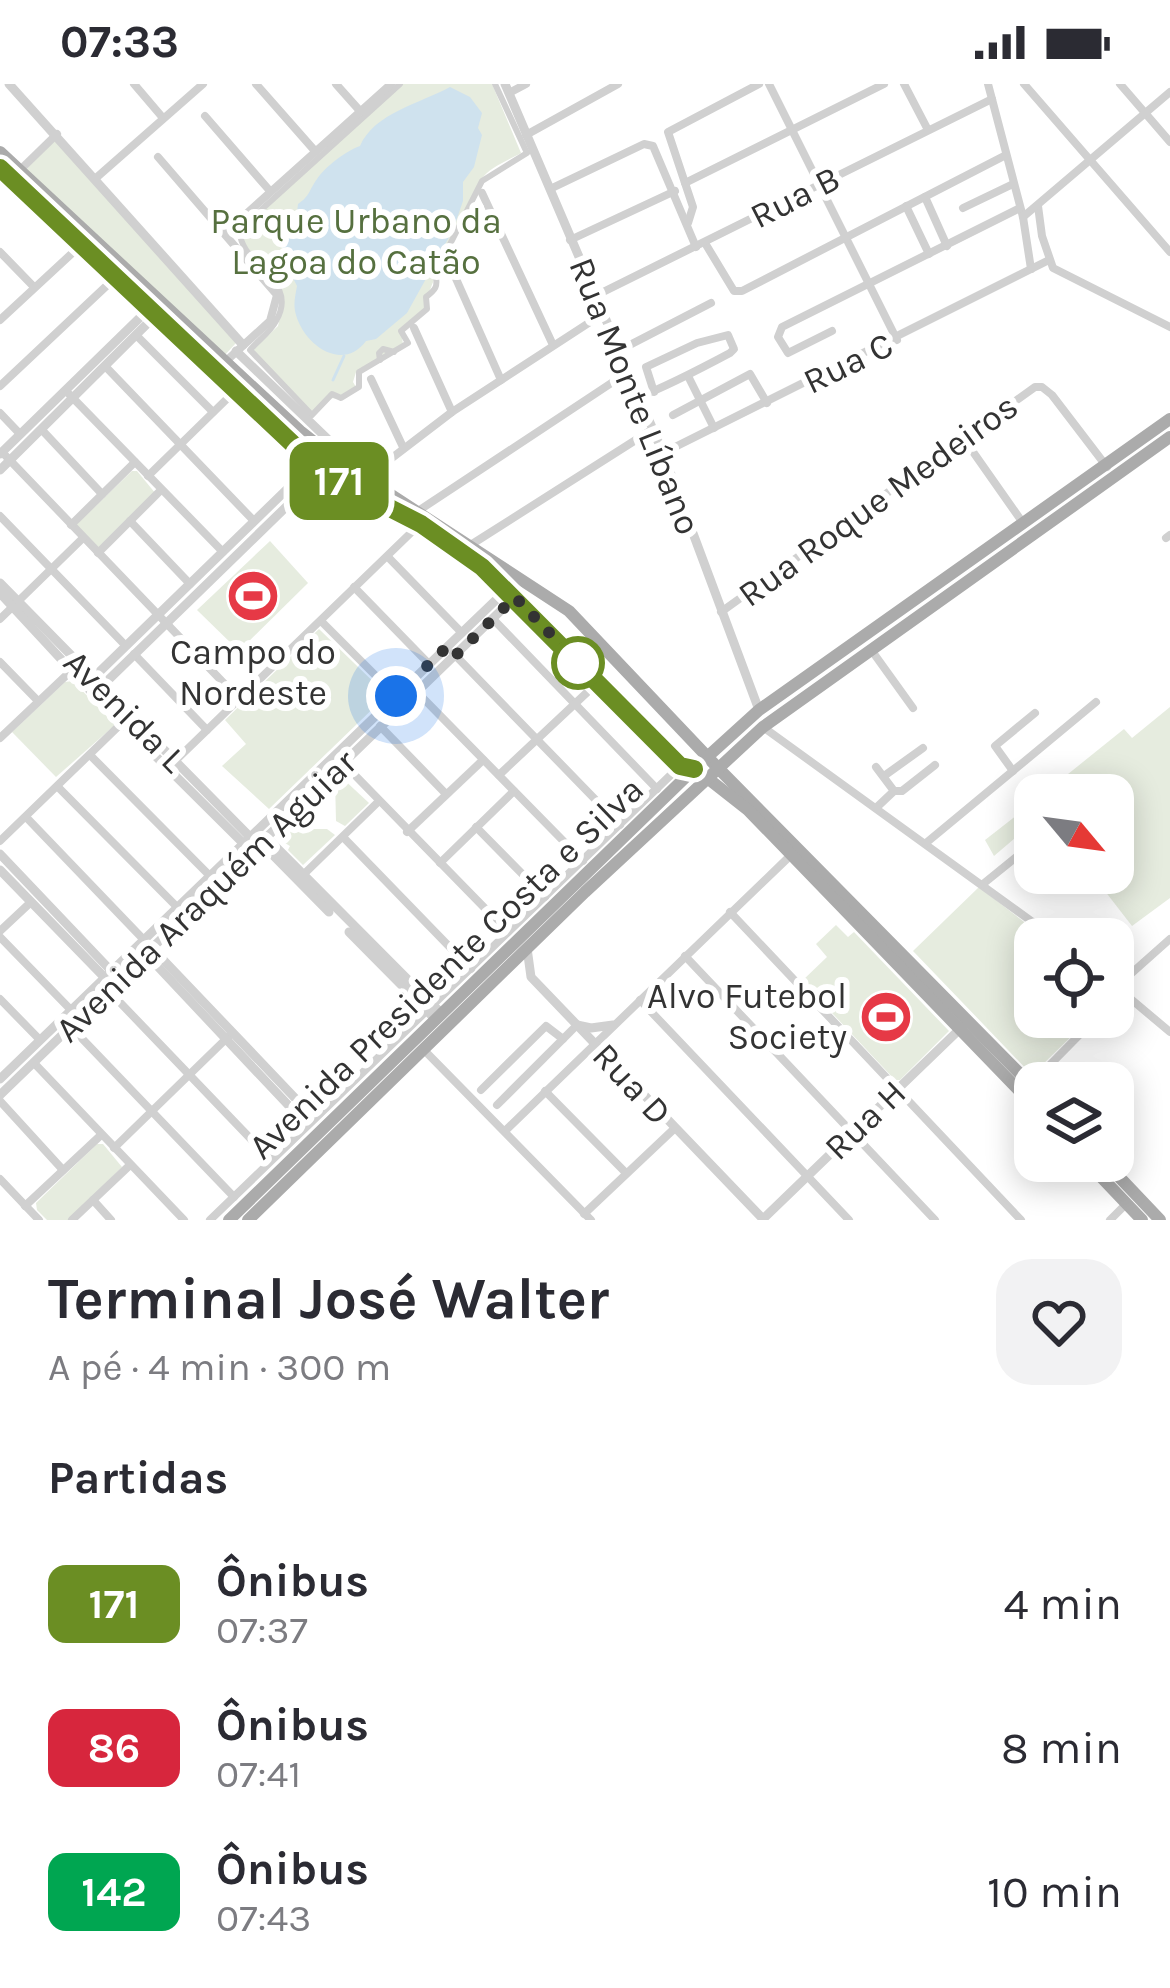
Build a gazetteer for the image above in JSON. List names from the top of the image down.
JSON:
{
  "streets": {
    "main road": ["Avenida Presidente Costa e Silva"],
    "street": [
      "Rua B",
      "Rua C",
      "Rua Monte Líbano",
      "Rua Roque Medeiros",
      "Avenida L",
      "Avenida Araquém Aguiar",
      "Rua D",
      "Rua H"
    ]
  },
  "crossings": [
    ["Rua B", "Rua Monte Líbano"],
    ["Rua C", "Rua Monte Líbano"],
    ["Rua Monte Líbano", "Rua Roque Medeiros"],
    ["Rua Monte Líbano", "Avenida Presidente Costa e Silva"],
    ["Rua Roque Medeiros", "Avenida Presidente Costa e Silva"],
    ["Avenida L", "Avenida Araquém Aguiar"],
    ["Avenida Presidente Costa e Silva", "Rua D"],
    ["Rua D", "Rua H"]
  ],
  "parks": ["Parque Urbano da Lagoa do Catão"],
  "places": {
    "sports": ["Campo do Nordeste", "Alvo Futebol Society"]
  },
  "lines": ["bus line 171"],
  "north": "bottom right",
  "page": {
    "status": "07:33",
    "on_map": "171",
    "heading": [
      ["Terminal José Walter", "A pé · 4 min · 300 m"],
      "Partidas"
    ],
    "list": [
      {
        "mark": "171",
        "name": "Ônibus",
        "note": "07:37",
        "value": "4 min"
      },
      {
        "mark": "86",
        "name": "Ônibus",
        "note": "07:41",
        "value": "8 min"
      },
      {
        "mark": "142",
        "name": "Ônibus",
        "note": "07:43",
        "value": "10 min"
      }
    ]
  }
}
